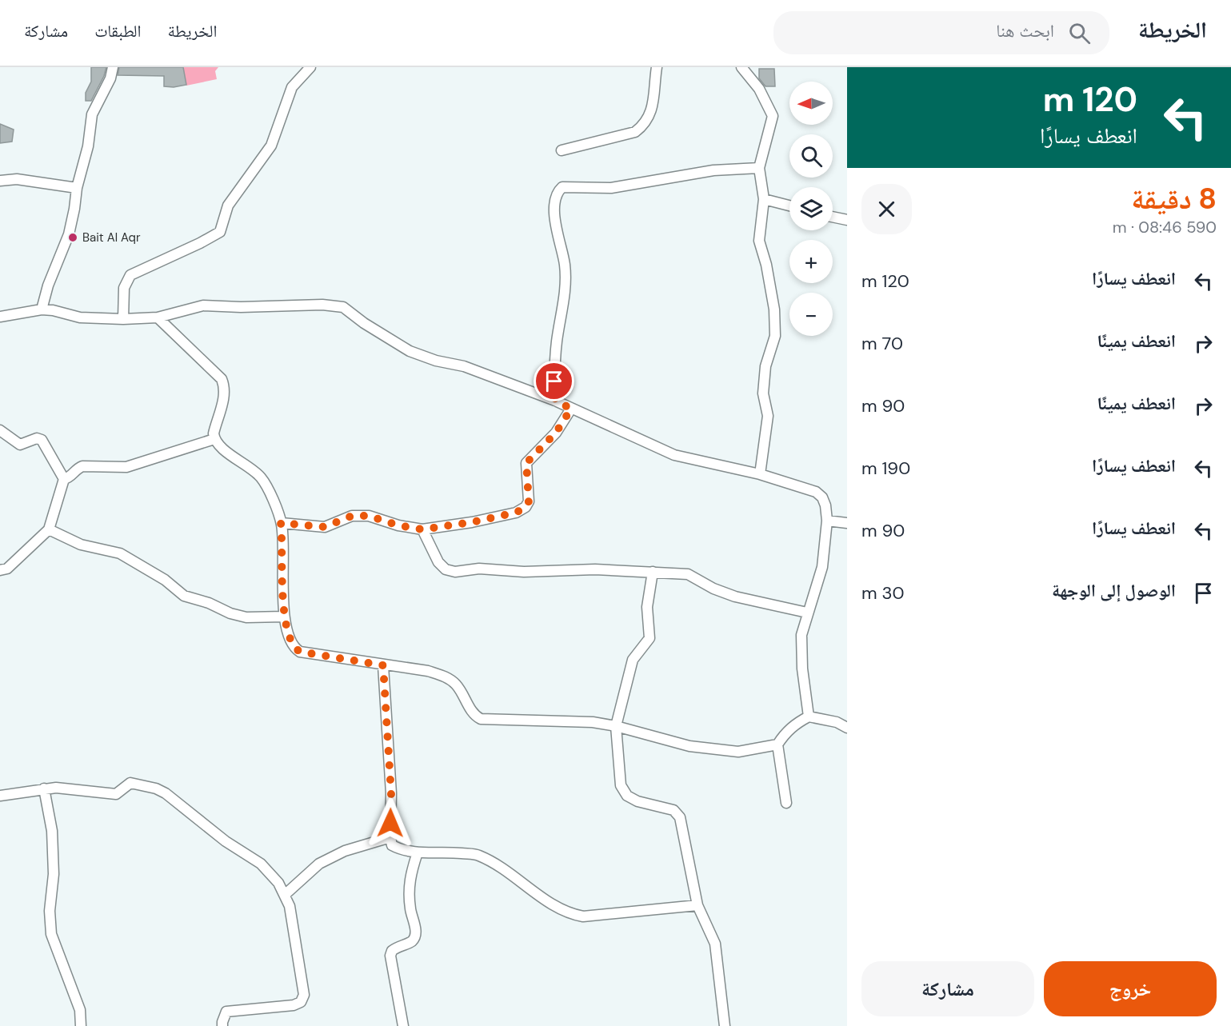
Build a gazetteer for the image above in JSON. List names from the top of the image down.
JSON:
{
  "places": ["Bait Al Aqr"],
  "north": "left",
  "page": {
    "header": "الخريطة",
    "search": "ابحث هنا",
    "nav": ["الخريطة", "الطبقات", "مشاركة"],
    "turn": ["120 m", "انعطف يسارًا"],
    "map_buttons": ["+", "−"],
    "heading": ["8 دقيقة", "590 m · 08:46"],
    "list": [
      {
        "name": "انعطف يسارًا",
        "value": "120 m"
      },
      {
        "name": "انعطف يمينًا",
        "value": "70 m"
      },
      {
        "name": "انعطف يمينًا",
        "value": "90 m"
      },
      {
        "name": "انعطف يسارًا",
        "value": "190 m"
      },
      {
        "name": "انعطف يسارًا",
        "value": "90 m"
      },
      {
        "name": "الوصول إلى الوجهة",
        "value": "30 m"
      }
    ],
    "buttons": ["خروج", "مشاركة"]
  }
}
